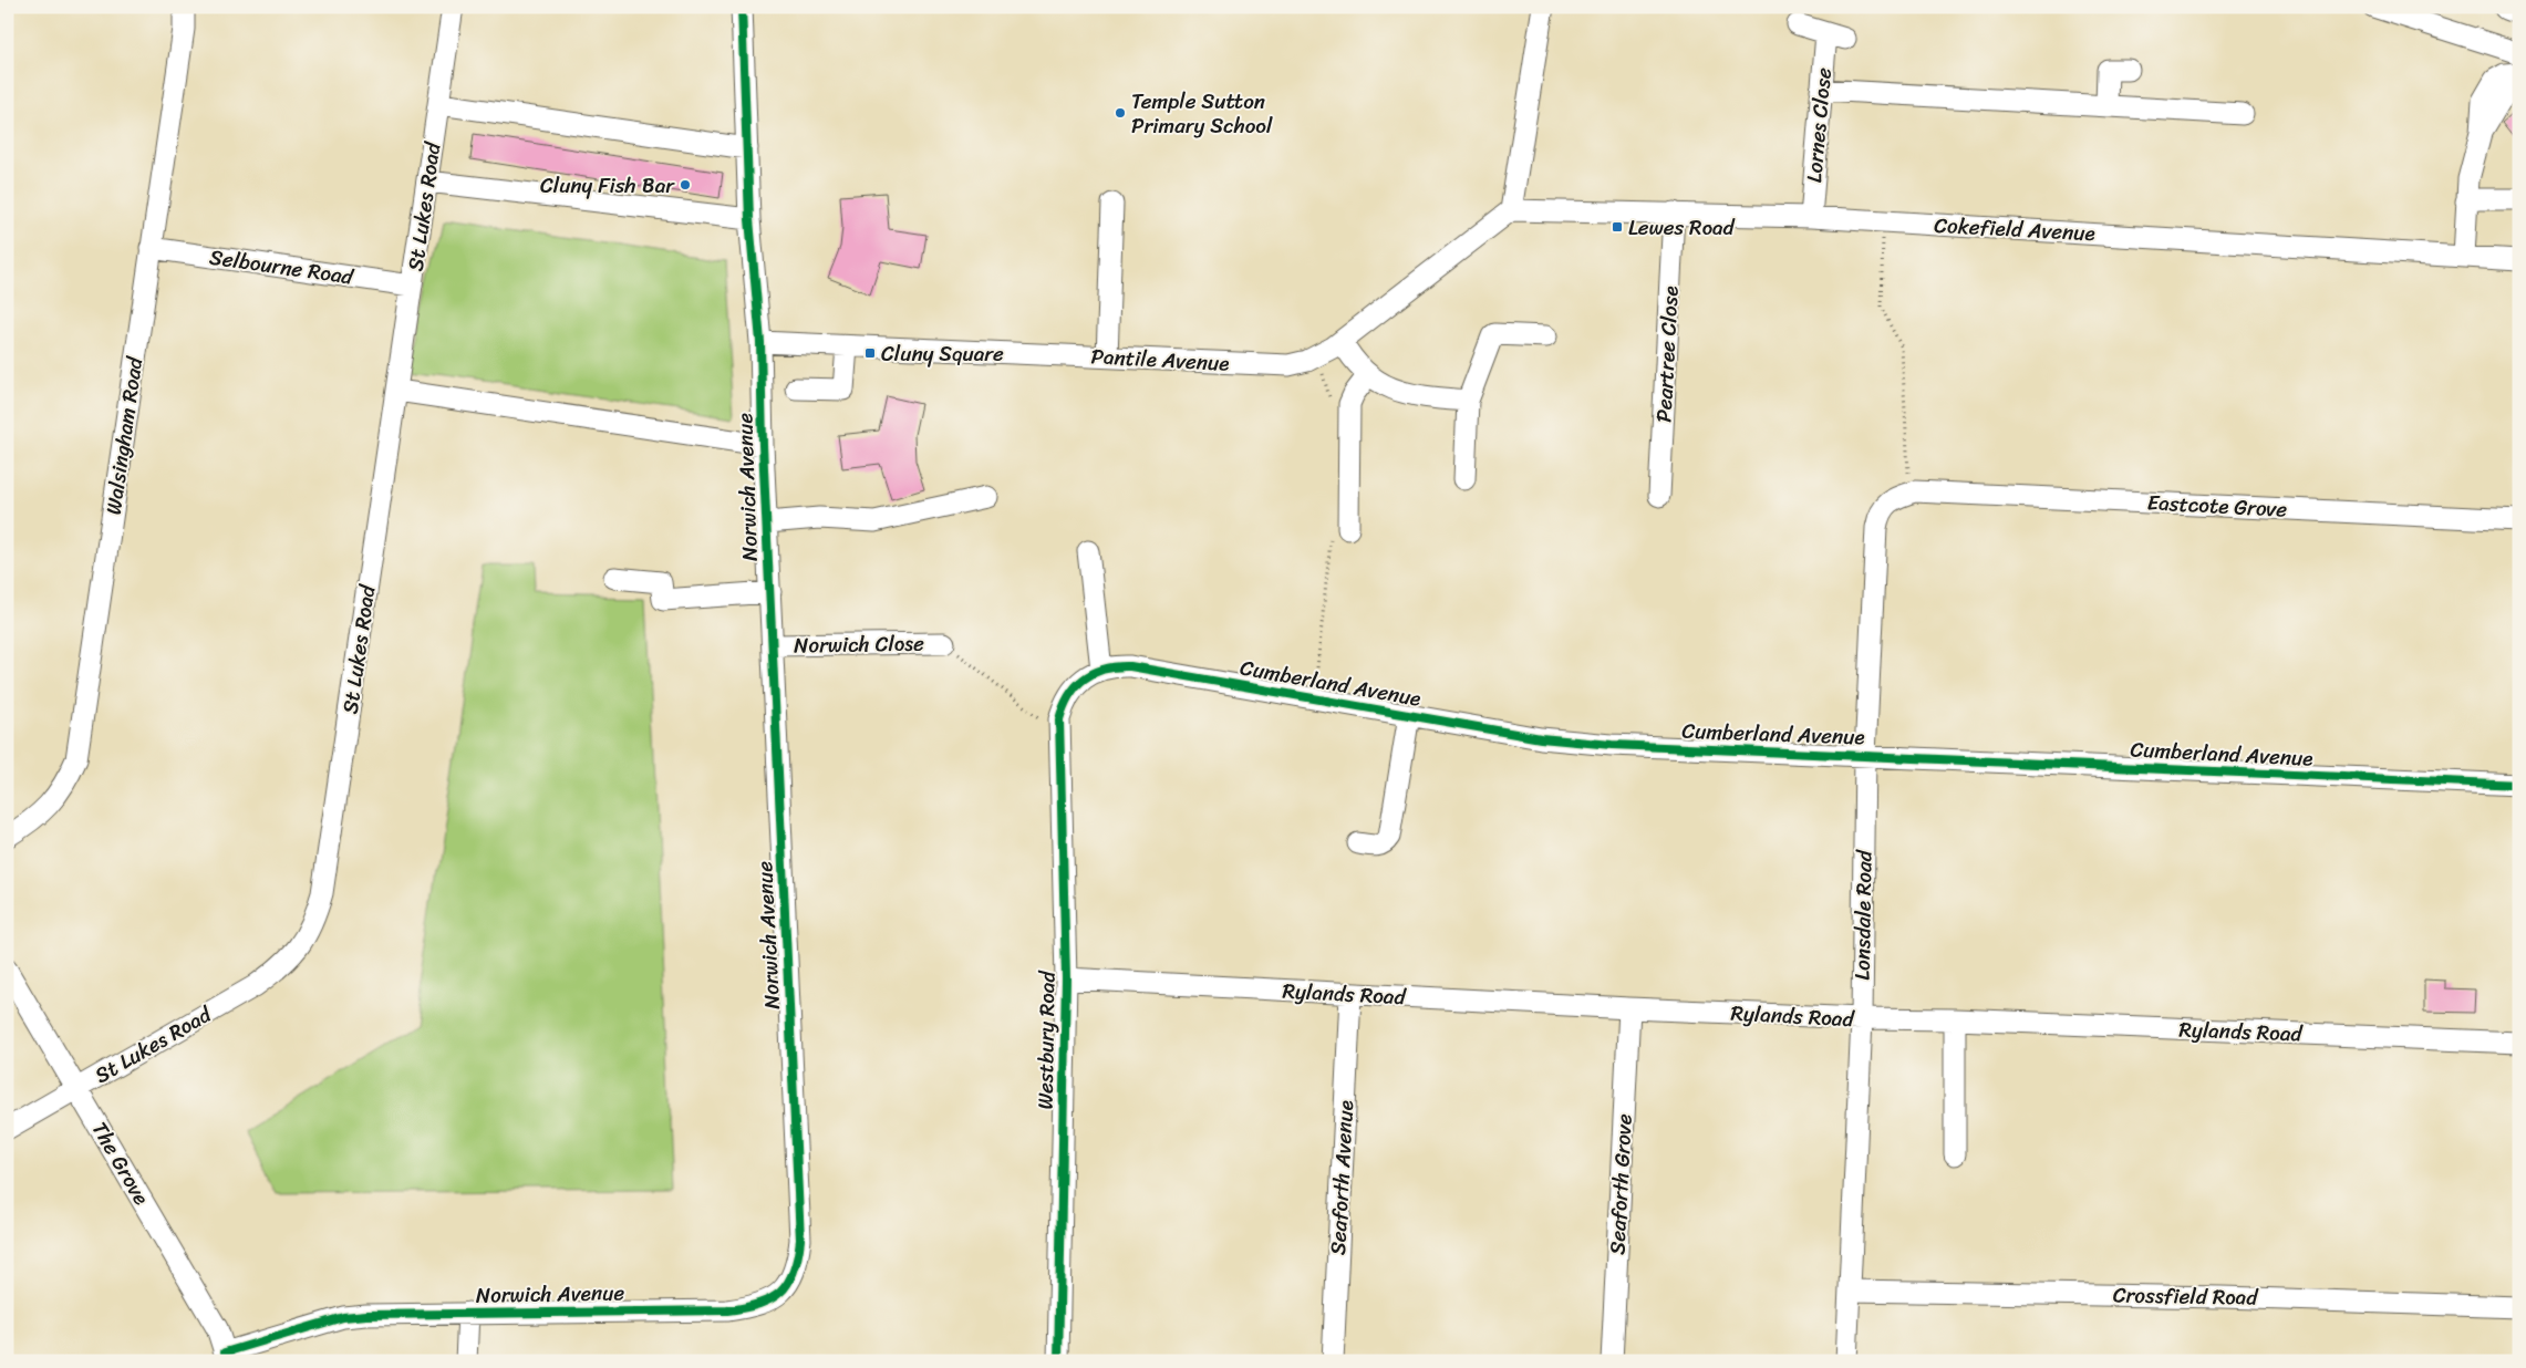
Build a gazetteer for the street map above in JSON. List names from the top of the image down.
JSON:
{
  "streets": {
    "street": [
      "Lornes Close",
      "St Lukes Road",
      "Cokefield Avenue",
      "Selbourne Road",
      "Peartree Close",
      "Pantile Avenue",
      "Walsingham Road",
      "Norwich Avenue",
      "Eastcote Grove",
      "Norwich Close",
      "Cumberland Avenue",
      "Lonsdale Road",
      "Rylands Road",
      "Westbury Road",
      "The Grove",
      "Seaforth Avenue",
      "Seaforth Grove",
      "Crossfield Road"
    ]
  },
  "crossings": [
    ["Lornes Close", "Cokefield Avenue"],
    ["St Lukes Road", "Selbourne Road"],
    ["St Lukes Road", "The Grove"],
    ["Cokefield Avenue", "Peartree Close"],
    ["Cokefield Avenue", "Pantile Avenue"],
    ["Selbourne Road", "Walsingham Road"],
    ["Pantile Avenue", "Norwich Avenue"],
    ["Norwich Avenue", "Norwich Close"],
    ["Norwich Avenue", "The Grove"],
    ["Eastcote Grove", "Lonsdale Road"],
    ["Cumberland Avenue", "Lonsdale Road"],
    ["Cumberland Avenue", "Westbury Road"],
    ["Lonsdale Road", "Rylands Road"],
    ["Lonsdale Road", "Crossfield Road"],
    ["Rylands Road", "Westbury Road"],
    ["Rylands Road", "Seaforth Avenue"],
    ["Rylands Road", "Seaforth Grove"]
  ],
  "places": {
    "other": ["Temple Sutton Primary School", "Cluny Fish Bar"],
    "transit": ["Lewes Road", "Cluny Square"]
  }
}
